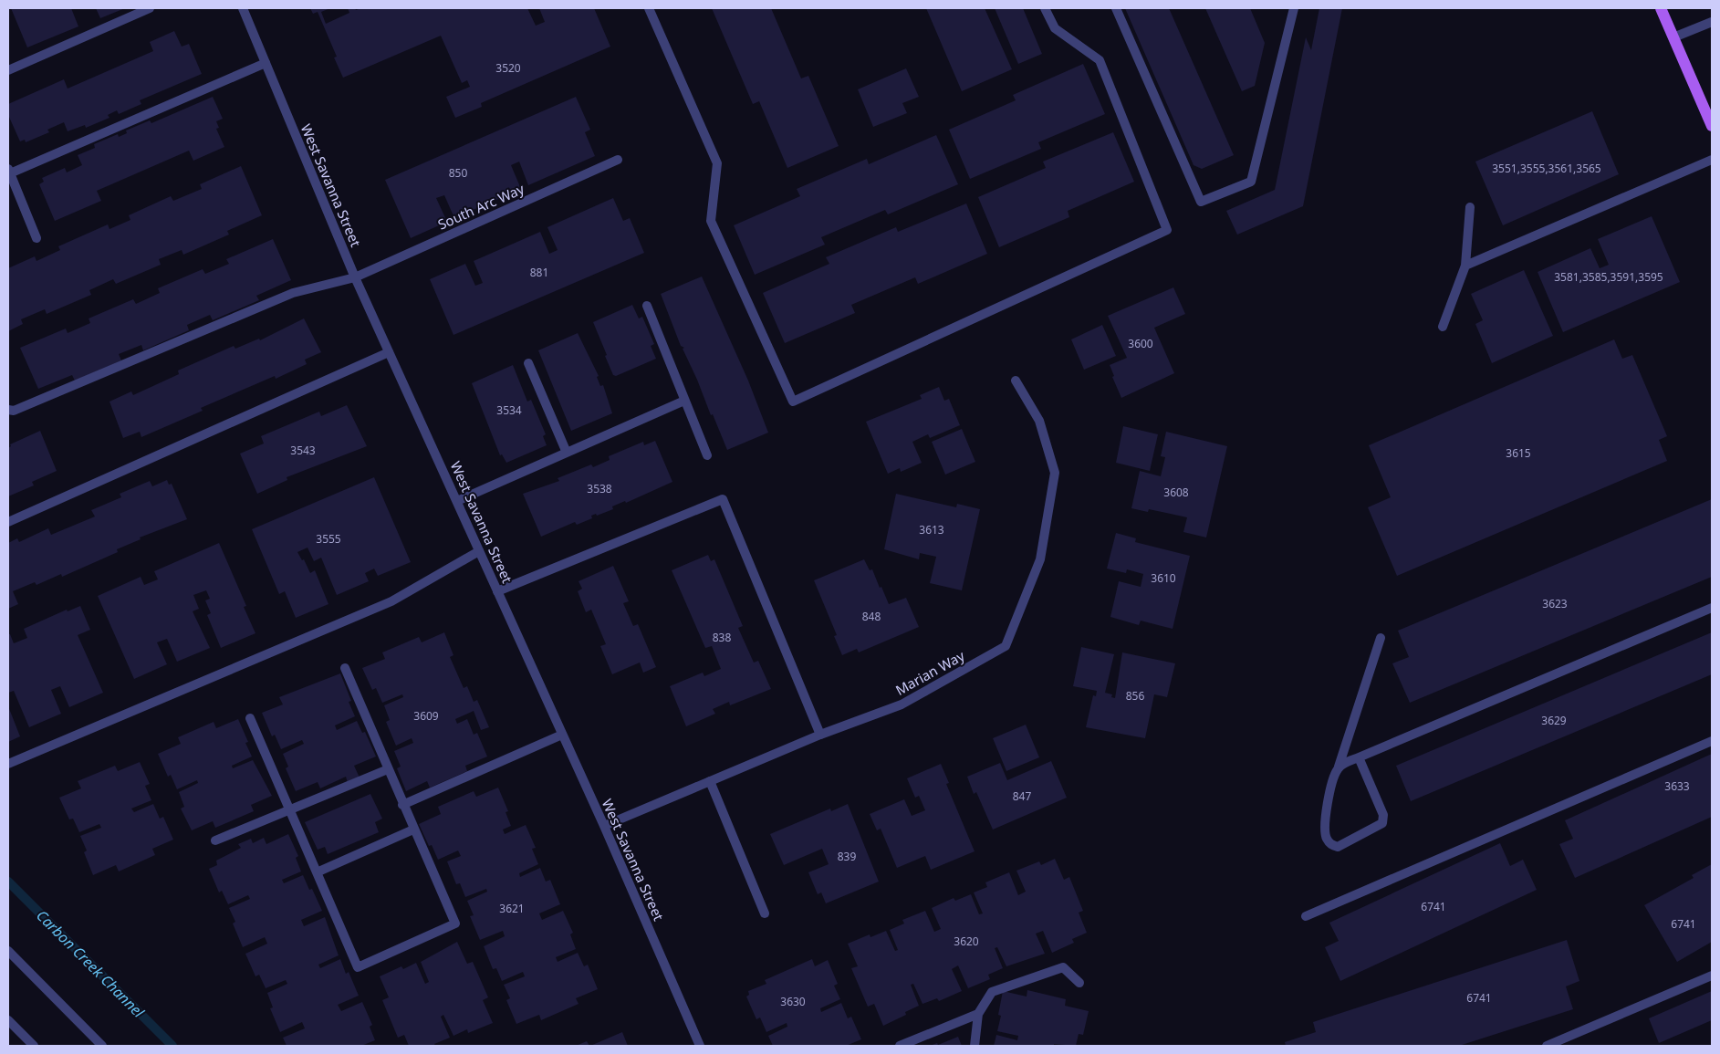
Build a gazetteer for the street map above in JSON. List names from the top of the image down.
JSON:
{
  "streets": {
    "street": ["West Savanna Street", "South Arc Way", "Marian Way"]
  },
  "crossings": [
    ["West Savanna Street", "South Arc Way"],
    ["West Savanna Street", "Marian Way"]
  ],
  "water": ["Carbon Creek Channel"],
  "house_numbers": [
    "3520",
    "3551,3555,3561,3565",
    "850",
    "881",
    "3581,3585,3591,3595",
    "3600",
    "3534",
    "3543",
    "3615",
    "3538",
    "3608",
    "3613",
    "3555",
    "3610",
    "3623",
    "848",
    "838",
    "856",
    "3609",
    "3629",
    "3633",
    "847",
    "839",
    "6741",
    "3621",
    "6741",
    "3620",
    "6741",
    "3630"
  ]
}
